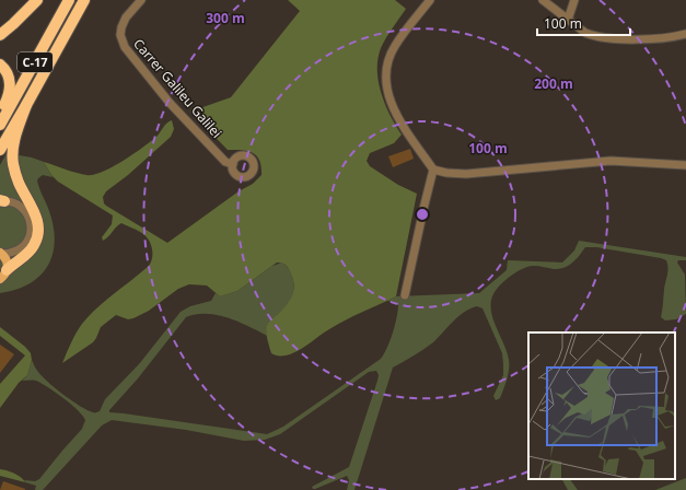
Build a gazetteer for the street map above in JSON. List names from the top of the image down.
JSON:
{
  "streets": {
    "highway": ["C-17"],
    "street": ["Carrer Galileu Galilei"]
  },
  "scale_bar": "100 m",
  "rings": ["300 m", "200 m", "100 m"]
}
